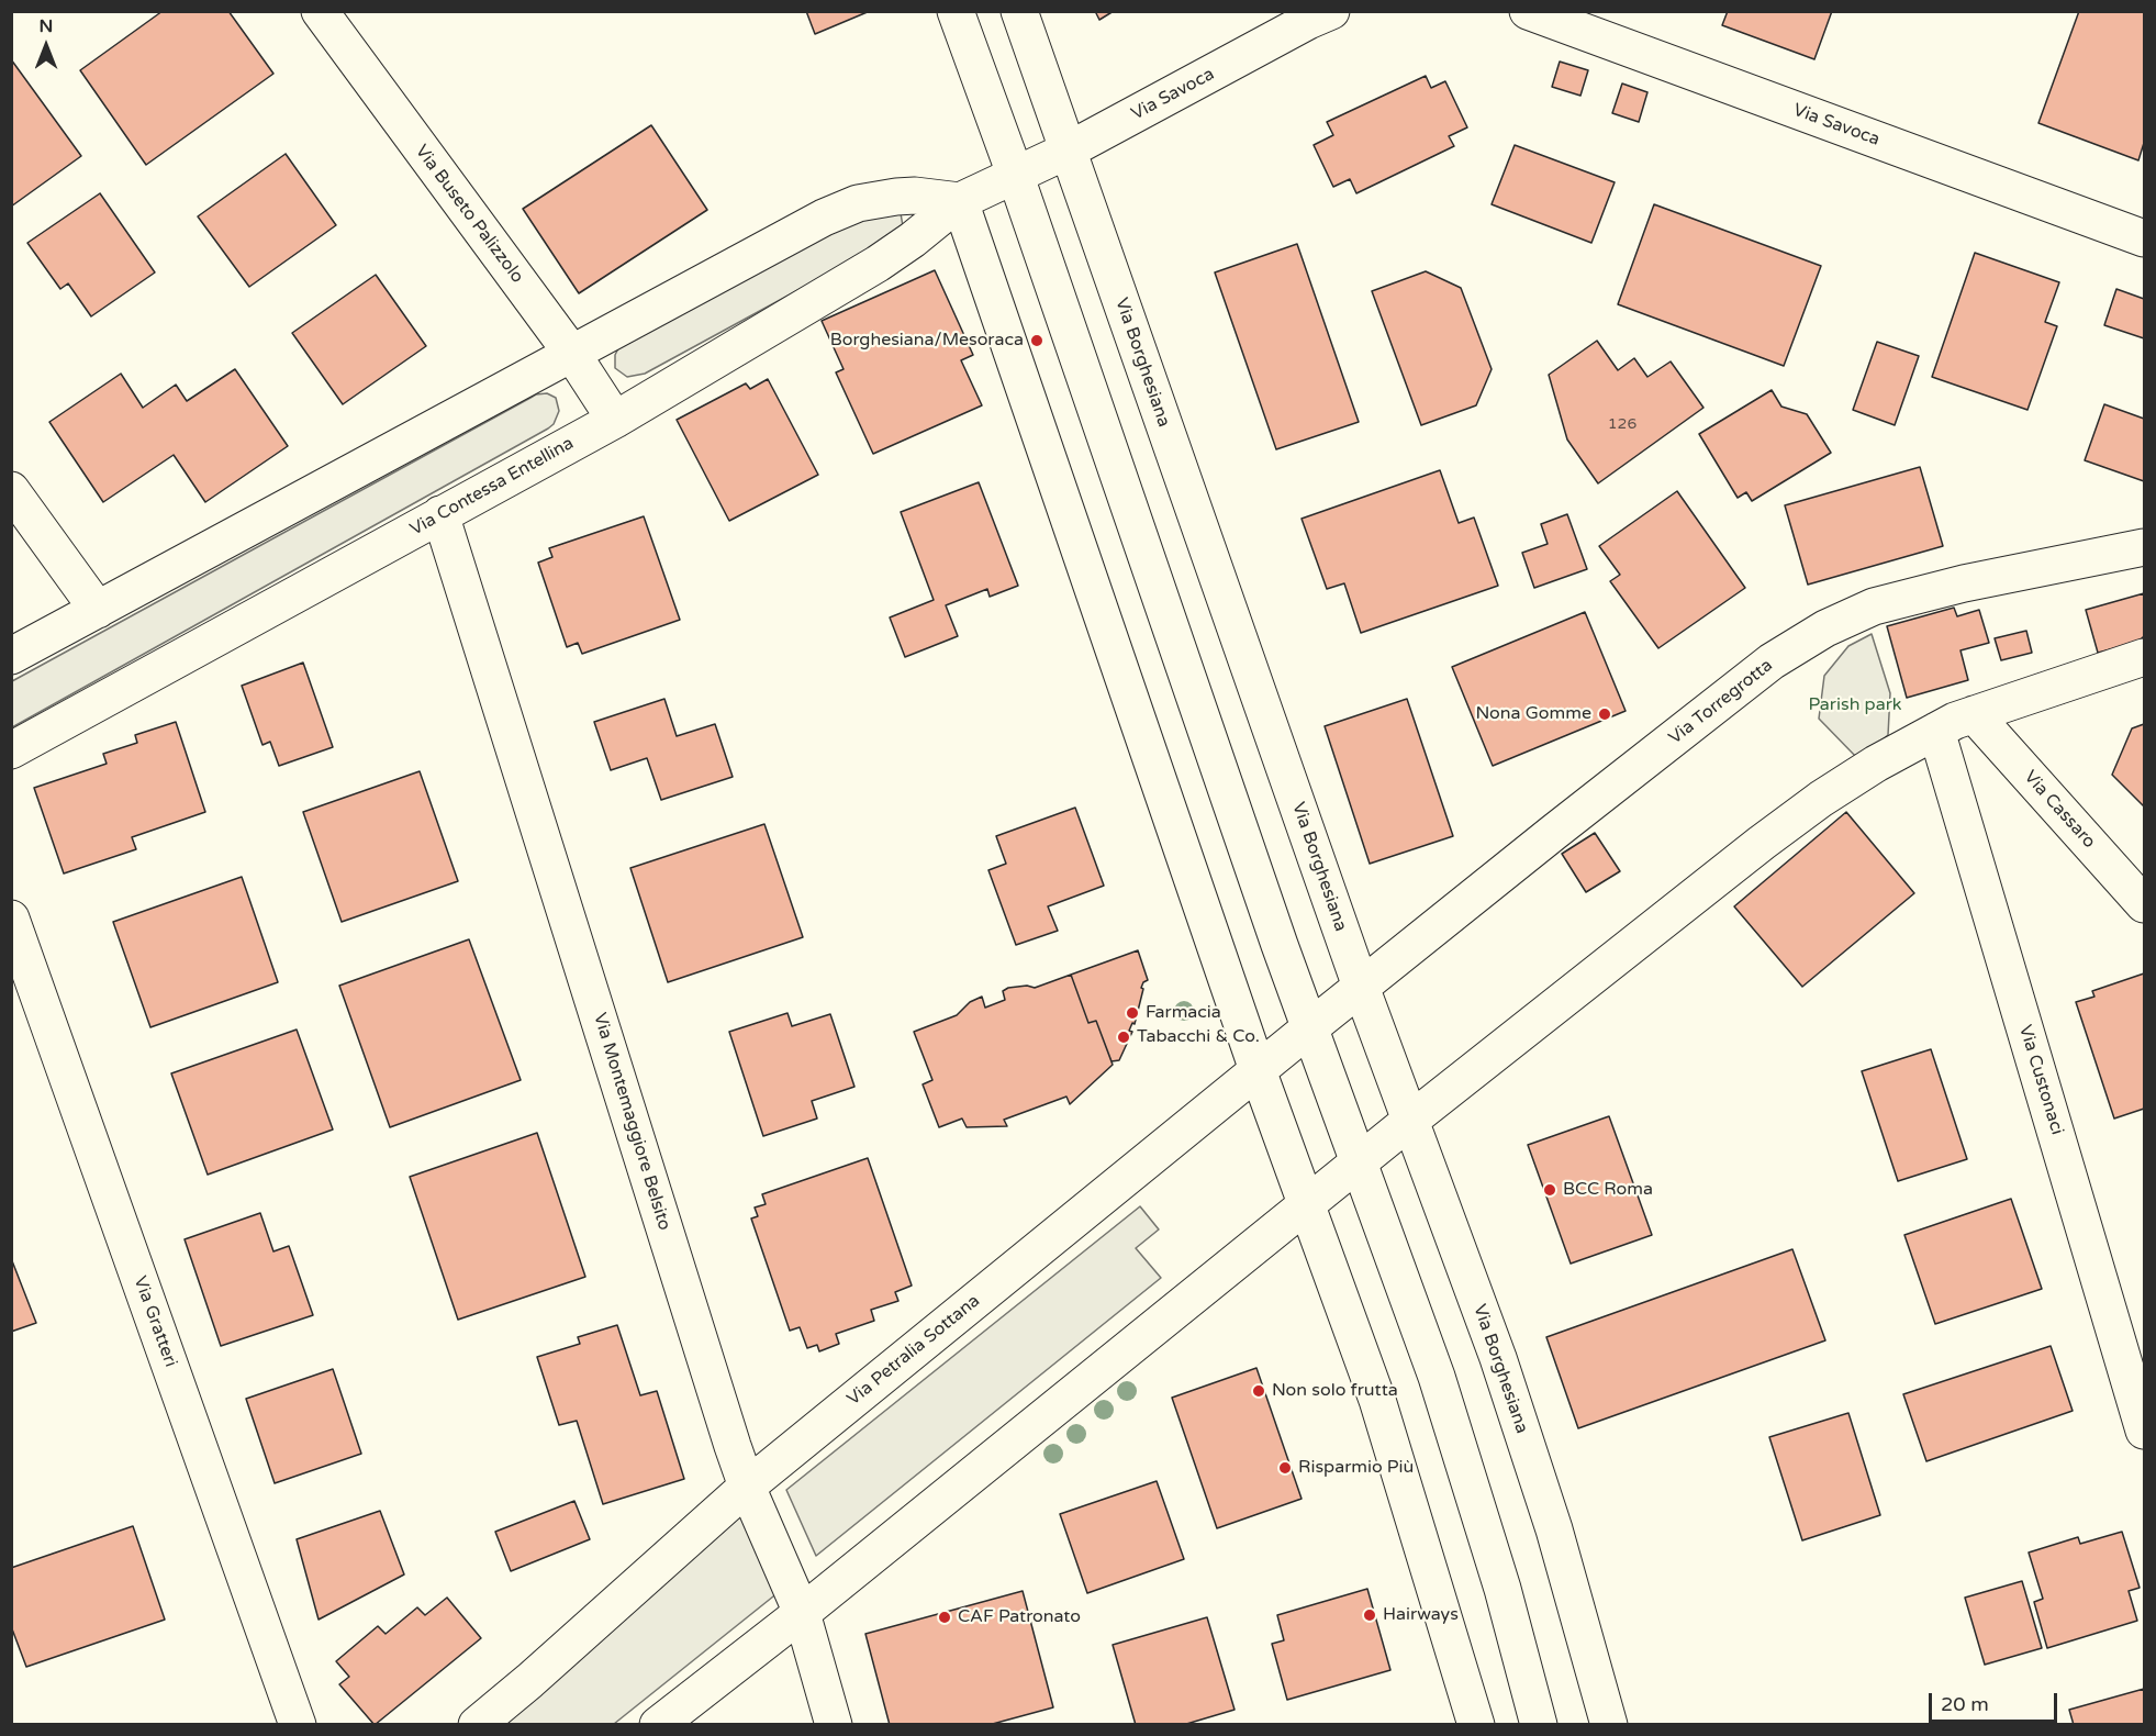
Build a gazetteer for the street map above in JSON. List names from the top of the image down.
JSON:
{
  "streets": {
    "street": [
      "Via Savoca",
      "Via Buseto Palizzolo",
      "Via Borghesiana",
      "Via Contessa Entellina",
      "Via Torregrotta",
      "Via Cassaro",
      "Via Custonaci",
      "Via Montemaggiore Belsito",
      "Via Gratteri",
      "Via Petralia Sottana"
    ]
  },
  "crossings": [
    ["Via Savoca", "Via Borghesiana"],
    ["Via Savoca", "Via Contessa Entellina"],
    ["Via Buseto Palizzolo", "Via Contessa Entellina"],
    ["Via Borghesiana", "Via Torregrotta"],
    ["Via Borghesiana", "Via Petralia Sottana"],
    ["Via Contessa Entellina", "Via Montemaggiore Belsito"],
    ["Via Torregrotta", "Via Petralia Sottana"],
    ["Via Montemaggiore Belsito", "Via Petralia Sottana"]
  ],
  "parks": ["Parish park"],
  "places": [
    "Borghesiana/Mesoraca",
    "Nona Gomme",
    "Farmacia",
    "Tabacchi & Co.",
    "BCC Roma",
    "Non solo frutta",
    "Risparmio Più",
    "Hairways",
    "CAF Patronato"
  ],
  "house_numbers": ["126"],
  "scale_bar": "20 m",
  "north": "top"
}
